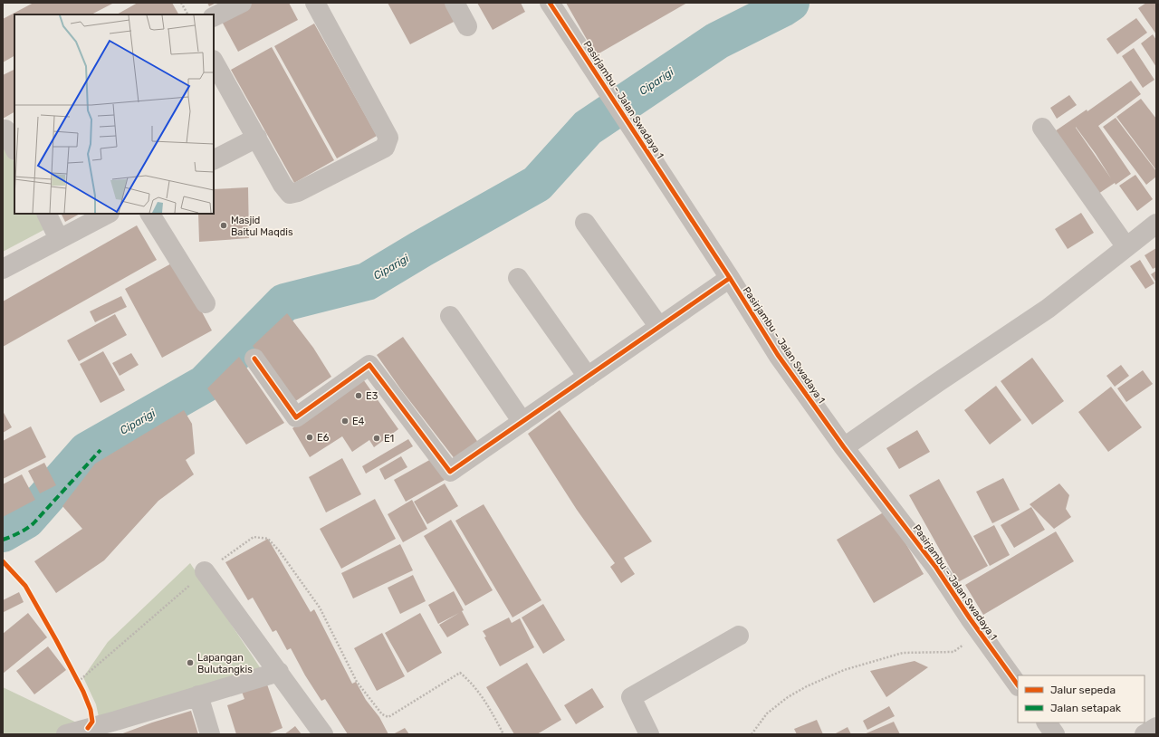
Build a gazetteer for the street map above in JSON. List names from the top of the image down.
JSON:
{
  "streets": {
    "street": ["Pasirjambu - Jalan Swadaya 1"]
  },
  "water": ["Ciparigi"],
  "places": [
    "Masjid Baitul Maqdis",
    "E3",
    "E4",
    "E6",
    "E1",
    "Lapangan Bulutangkis"
  ],
  "legend": ["Jalur sepeda", "Jalan setapak"]
}
